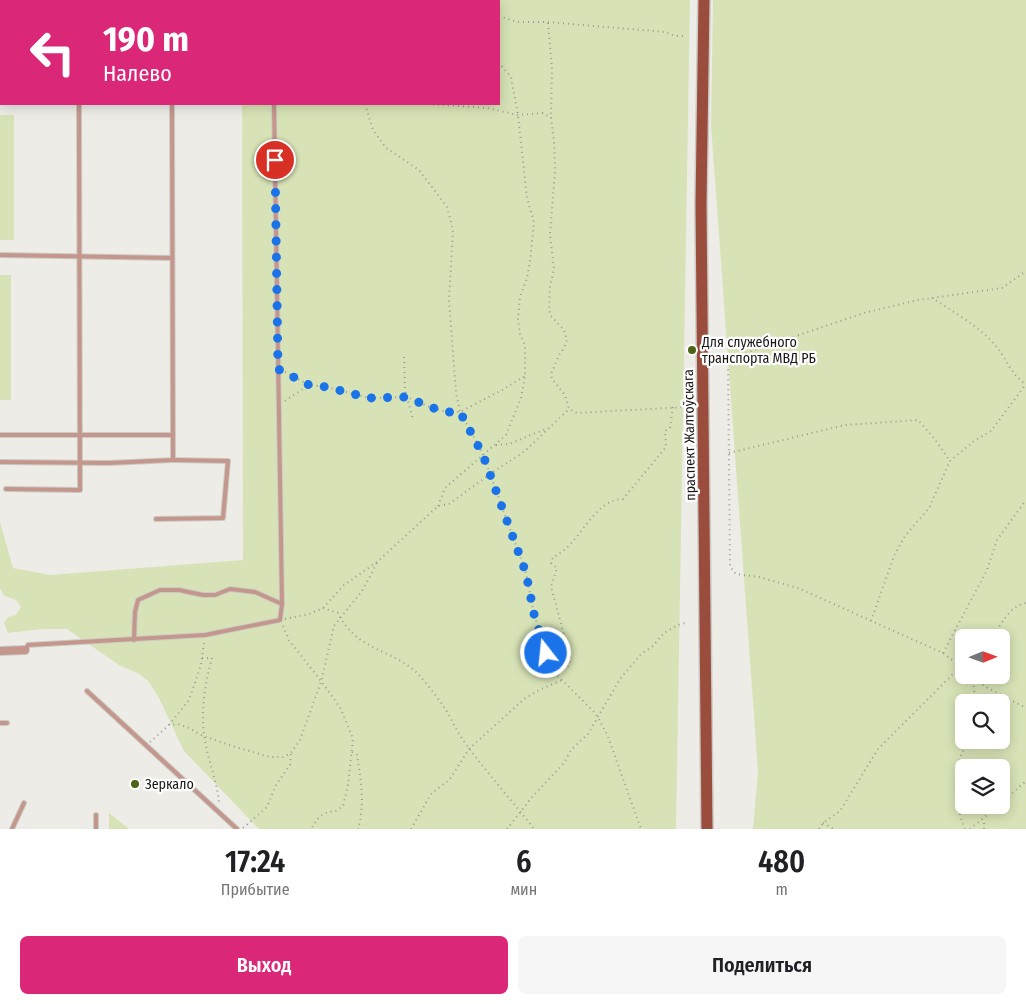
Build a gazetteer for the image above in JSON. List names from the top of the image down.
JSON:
{
  "streets": {
    "main road": ["праспект Жалтоўскага"]
  },
  "places": ["Для служебного транспорта МВД РБ", "Зеркало"],
  "north": "right",
  "page": {
    "turn": ["190 m", "Налево"],
    "eta": [
      "17:24",
      "Прибытие",
      "6",
      "мин",
      "480",
      "m"
    ],
    "buttons": ["Выход", "Поделиться"]
  }
}
